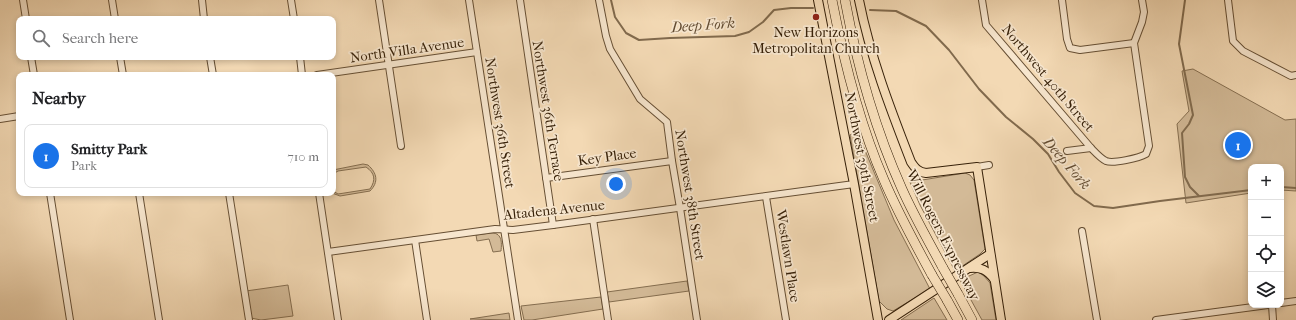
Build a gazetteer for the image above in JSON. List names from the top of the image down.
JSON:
{
  "streets": {
    "highway": ["Will Rogers Expressway"],
    "main road": ["Northwest 39th Street"],
    "street": [
      "North Villa Avenue",
      "Northwest 40th Street",
      "Northwest 36th Terrace",
      "Northwest 36th Street",
      "Key Place",
      "Northwest 38th Street",
      "Altadena Avenue",
      "Westlawn Place"
    ]
  },
  "crossings": [
    ["North Villa Avenue", "Northwest 36th Street"],
    ["Northwest 36th Terrace", "Key Place"],
    ["Northwest 36th Terrace", "Altadena Avenue"],
    ["Northwest 36th Street", "Altadena Avenue"],
    ["Key Place", "Northwest 38th Street"],
    ["Northwest 39th Street", "Altadena Avenue"],
    ["Northwest 38th Street", "Altadena Avenue"],
    ["Altadena Avenue", "Westlawn Place"]
  ],
  "water": ["Deep Fork"],
  "places": ["New Horizons Metropolitan Church"],
  "page": {
    "search": "Search here",
    "heading": "Nearby",
    "list": [
      {
        "mark": "1",
        "name": "Smitty Park",
        "note": "Park",
        "value": "710 m"
      }
    ],
    "pins": "1",
    "map_buttons": ["+", "−"]
  }
}
